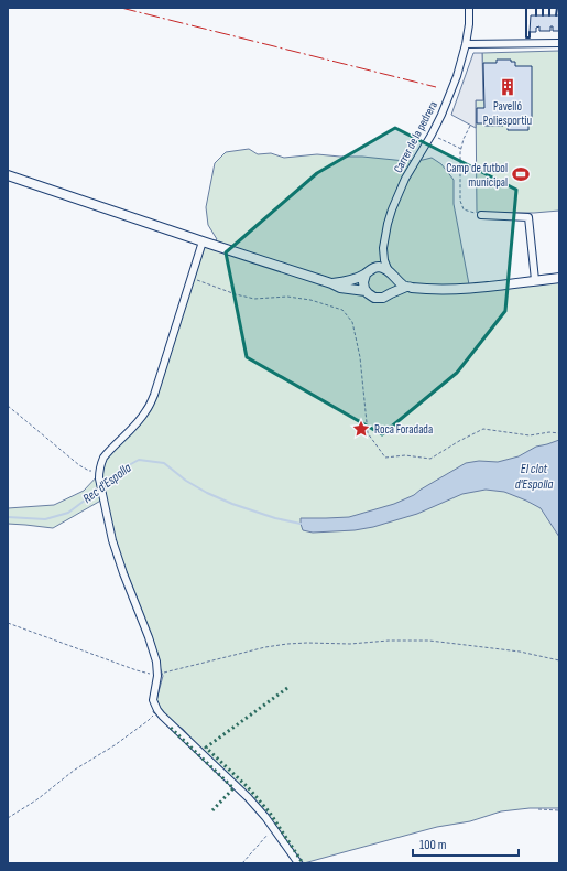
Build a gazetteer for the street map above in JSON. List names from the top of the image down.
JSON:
{
  "streets": {
    "street": ["Carrer de la pedrera"]
  },
  "water": ["El clot d'Espolla", "Rec d'Espolla"],
  "places": {
    "building": ["Pavelló Poliesportiu"],
    "sports": ["Camp de futbol municipal"],
    "place": ["Roca Foradada"]
  },
  "scale_bar": "100 m"
}
